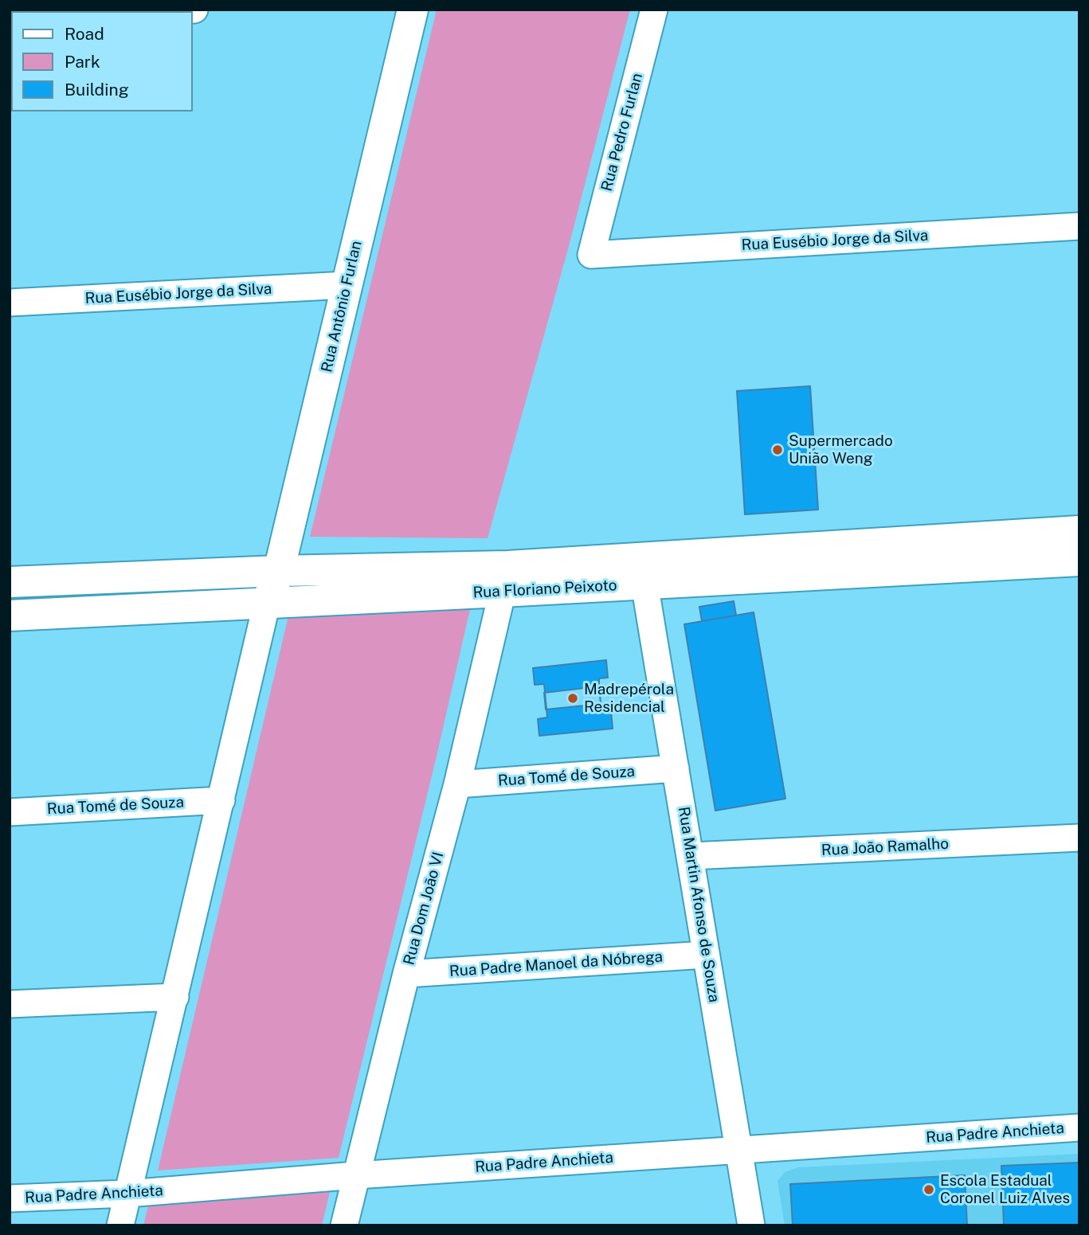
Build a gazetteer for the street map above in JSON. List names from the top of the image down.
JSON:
{
  "streets": {
    "main road": ["Rua Antônio Furlan", "Rua Floriano Peixoto"],
    "street": [
      "Rua Pedro Furlan",
      "Rua Eusébio Jorge da Silva",
      "Rua Tomé de Souza",
      "Rua João Ramalho",
      "Rua Martin Afonso de Souza",
      "Rua Dom João VI",
      "Rua Padre Manoel da Nóbrega",
      "Rua Padre Anchieta"
    ]
  },
  "crossings": [
    ["Rua Pedro Furlan", "Rua Eusébio Jorge da Silva"],
    ["Rua Eusébio Jorge da Silva", "Rua Antônio Furlan"],
    ["Rua Antônio Furlan", "Rua Floriano Peixoto"],
    ["Rua Floriano Peixoto", "Rua Martin Afonso de Souza"],
    ["Rua Floriano Peixoto", "Rua Dom João VI"],
    ["Rua Tomé de Souza", "Rua Martin Afonso de Souza"],
    ["Rua Tomé de Souza", "Rua Dom João VI"],
    ["Rua João Ramalho", "Rua Martin Afonso de Souza"],
    ["Rua Martin Afonso de Souza", "Rua Padre Manoel da Nóbrega"],
    ["Rua Martin Afonso de Souza", "Rua Padre Anchieta"],
    ["Rua Dom João VI", "Rua Padre Manoel da Nóbrega"],
    ["Rua Dom João VI", "Rua Padre Anchieta"]
  ],
  "places": ["Supermercado União Weng", "Madrepérola Residencial", "Escola Estadual Coronel Luiz Alves"],
  "legend": ["Road", "Park", "Building"]
}
